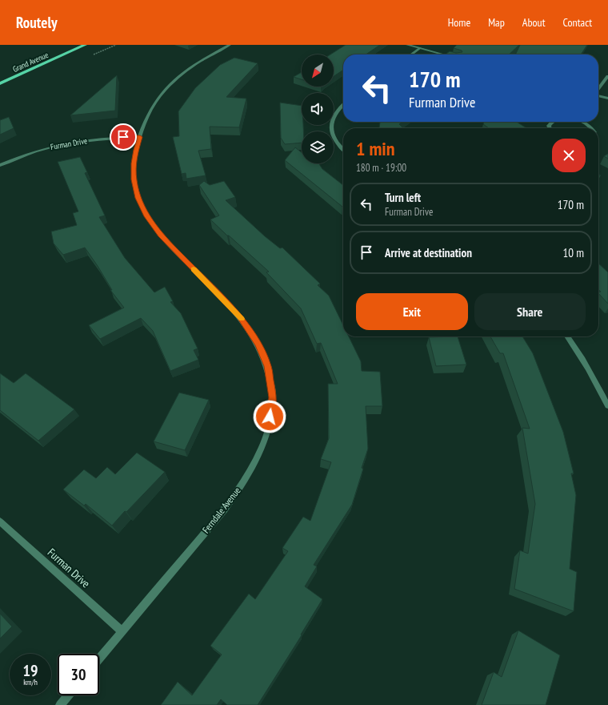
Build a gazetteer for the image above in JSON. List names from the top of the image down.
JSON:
{
  "streets": {
    "main road": ["Grand Avenue"],
    "street": ["Furman Drive", "Ferndale Avenue"]
  },
  "crossings": [
    ["Furman Drive", "Ferndale Avenue"]
  ],
  "north": "bottom left",
  "page": {
    "header": "Routely",
    "nav": [
      "Home",
      "Map",
      "About",
      "Contact"
    ],
    "turn": ["170 m", "Furman Drive"],
    "heading": ["1 min", "180 m · 19:00"],
    "list": [
      {
        "name": "Turn left",
        "note": "Furman Drive",
        "value": "170 m"
      },
      {
        "name": "Arrive at destination",
        "value": "10 m"
      }
    ],
    "buttons": ["Exit", "Share"],
    "speed": "19 km/h",
    "limit": "30"
  }
}
